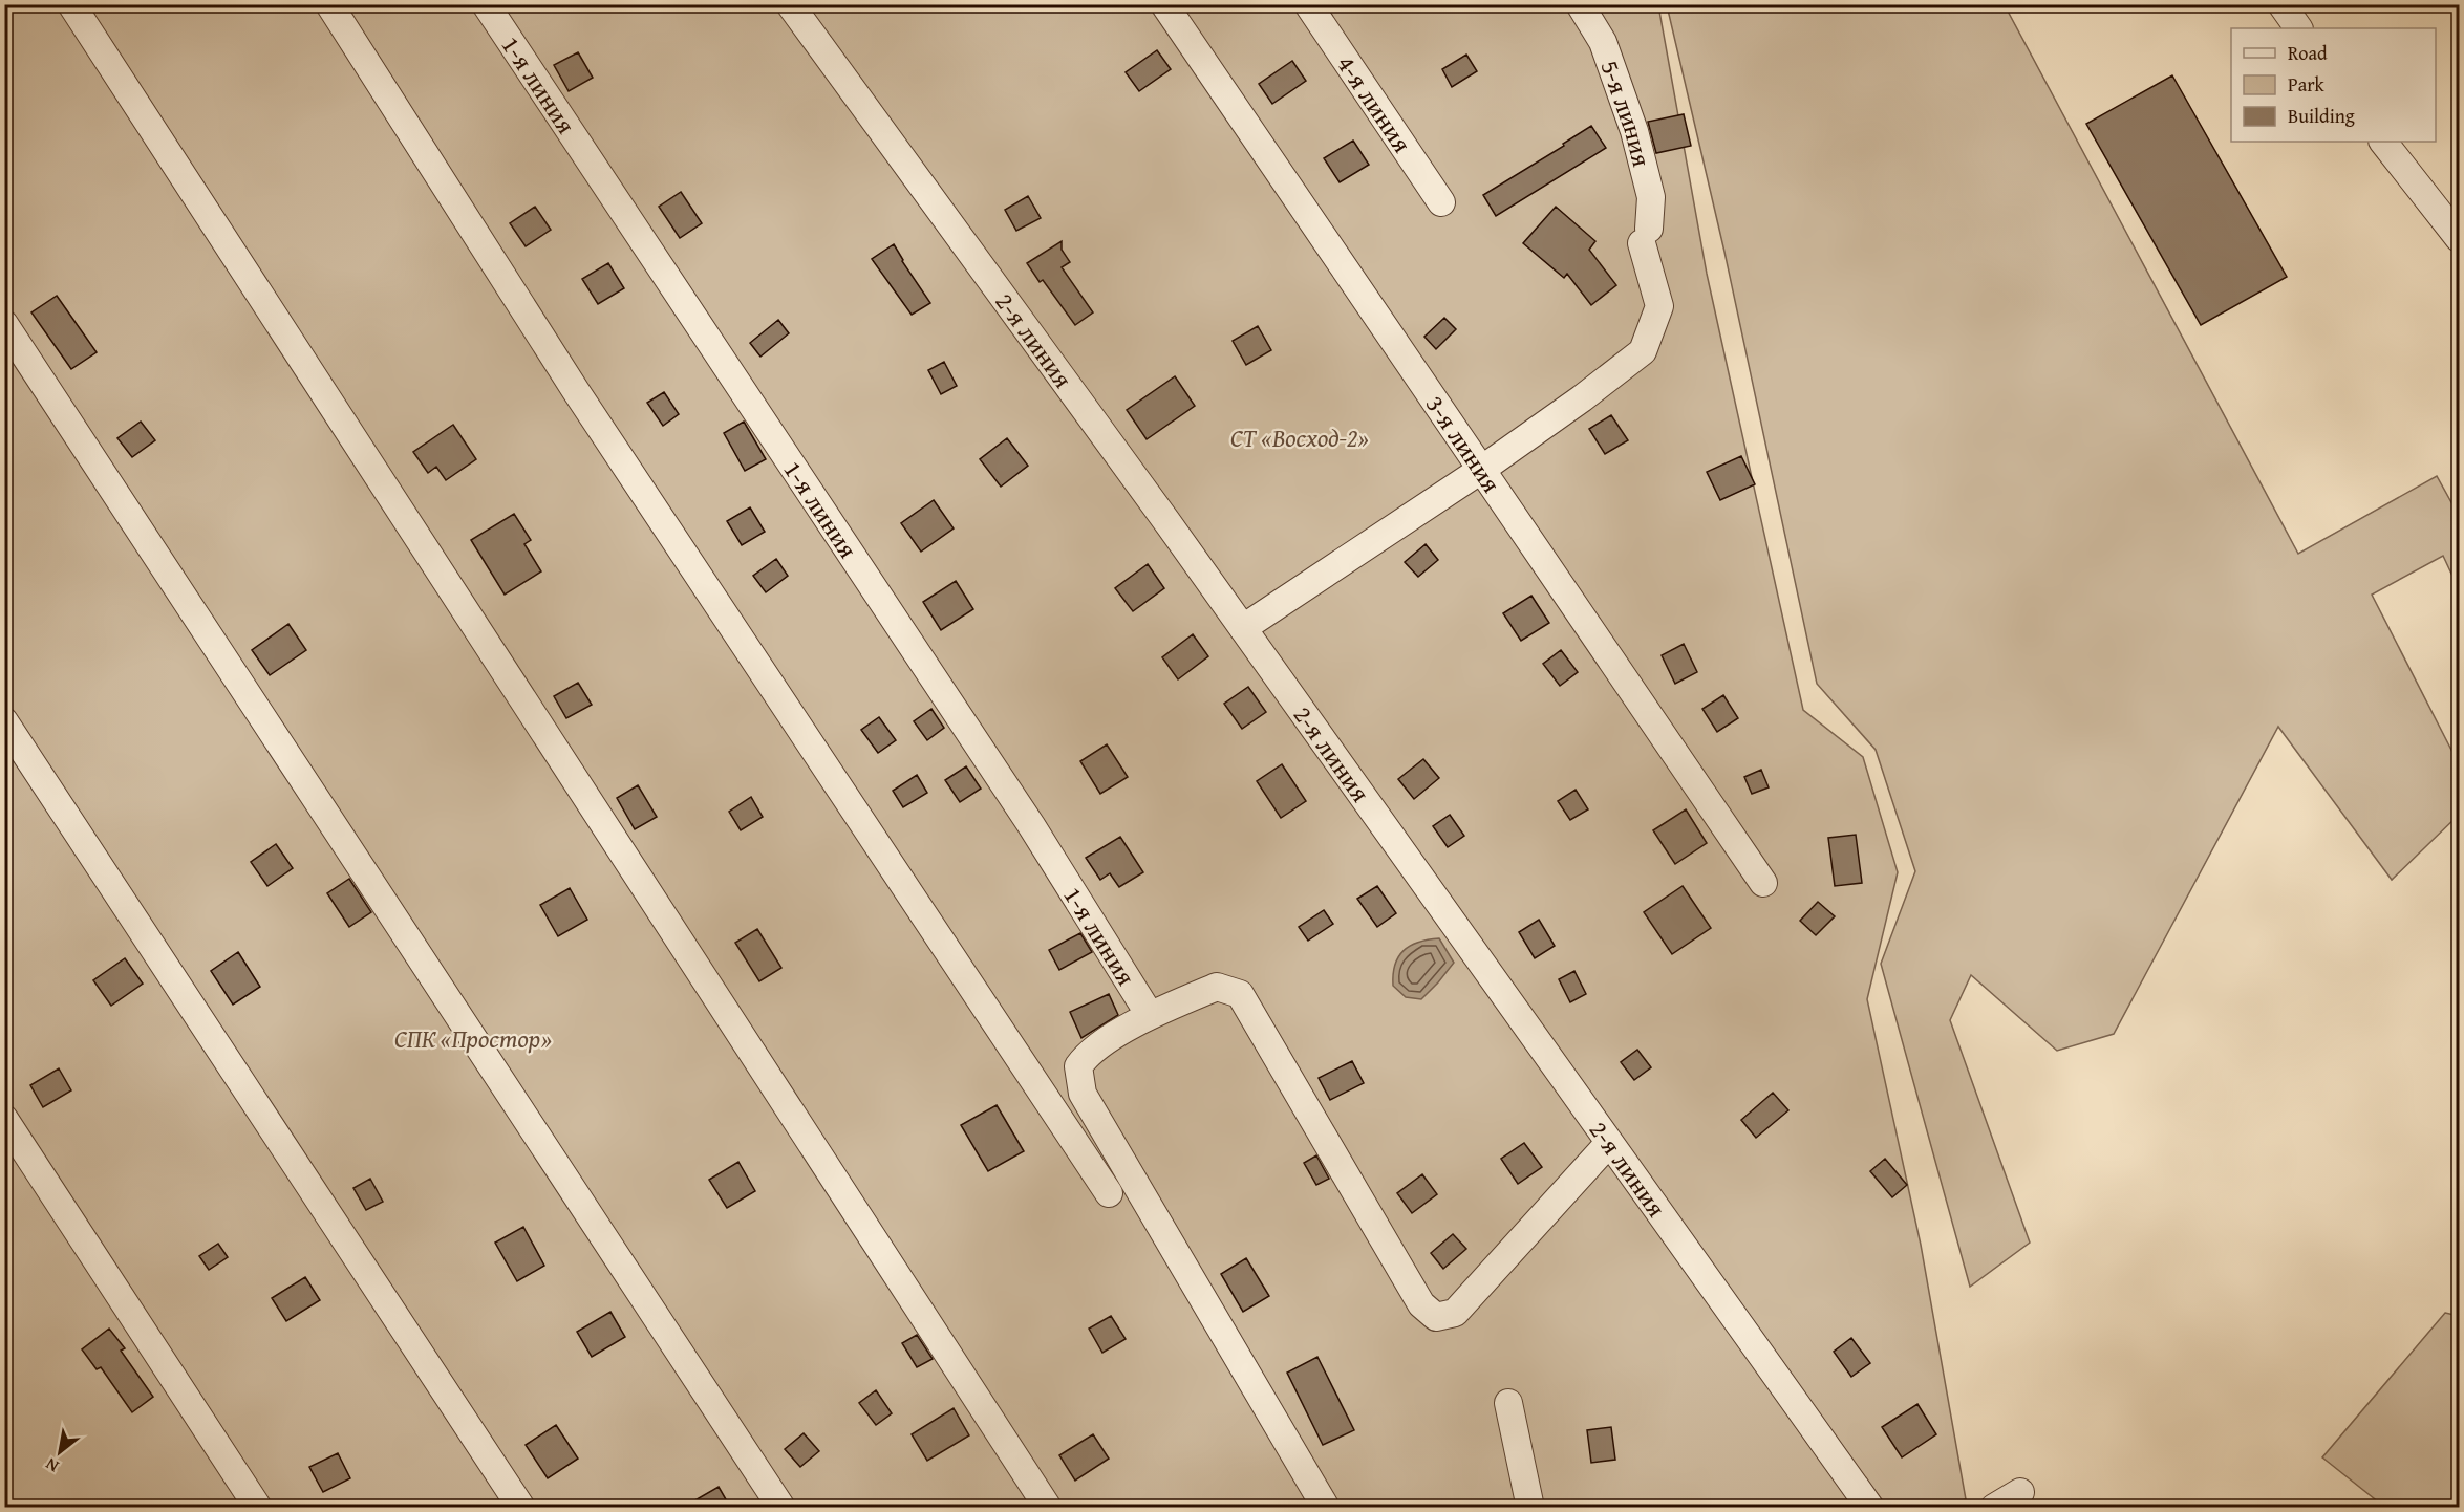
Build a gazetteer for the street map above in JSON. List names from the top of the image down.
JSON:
{
  "streets": {
    "street": [
      "1-я линия",
      "4-я линия",
      "5-я линия",
      "2-я линия",
      "3-я линия"
    ]
  },
  "crossings": [
    ["5-я линия", "2-я линия"],
    ["5-я линия", "3-я линия"]
  ],
  "parks": ["СТ «Восход-2»", "СПК «Простор»"],
  "legend": ["Road", "Park", "Building"],
  "north": "bottom left"
}
